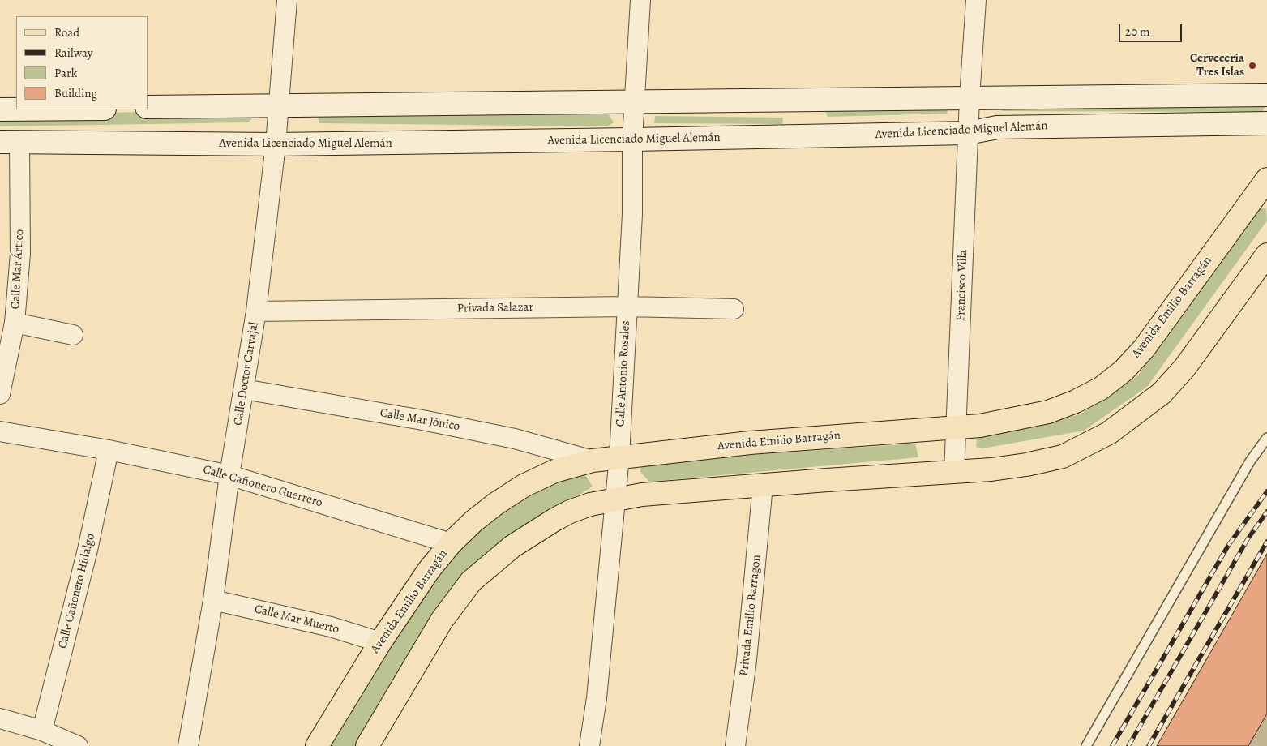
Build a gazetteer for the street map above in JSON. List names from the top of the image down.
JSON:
{
  "streets": {
    "main road": ["Avenida Licenciado Miguel Alemán", "Avenida Emilio Barragán"],
    "street": [
      "Calle Mar Ártico",
      "Francisco Villa",
      "Privada Salazar",
      "Calle Doctor Carvajal",
      "Calle Antonio Rosales",
      "Calle Mar Jónico",
      "Calle Cañonero Guerrero",
      "Calle Cañonero Hidalgo",
      "Privada Emilio Barragon",
      "Calle Mar Muerto"
    ]
  },
  "crossings": [
    ["Avenida Licenciado Miguel Alemán", "Calle Mar Ártico"],
    ["Avenida Licenciado Miguel Alemán", "Francisco Villa"],
    ["Avenida Licenciado Miguel Alemán", "Calle Doctor Carvajal"],
    ["Avenida Licenciado Miguel Alemán", "Calle Antonio Rosales"],
    ["Francisco Villa", "Avenida Emilio Barragán"],
    ["Avenida Emilio Barragán", "Calle Antonio Rosales"],
    ["Avenida Emilio Barragán", "Calle Mar Jónico"],
    ["Avenida Emilio Barragán", "Calle Cañonero Guerrero"],
    ["Avenida Emilio Barragán", "Calle Mar Muerto"],
    ["Privada Salazar", "Calle Doctor Carvajal"],
    ["Privada Salazar", "Calle Antonio Rosales"],
    ["Calle Doctor Carvajal", "Calle Mar Jónico"],
    ["Calle Doctor Carvajal", "Calle Cañonero Guerrero"],
    ["Calle Doctor Carvajal", "Calle Mar Muerto"],
    ["Calle Cañonero Guerrero", "Calle Cañonero Hidalgo"]
  ],
  "places": ["Cerveceria Tres Islas"],
  "legend": [
    "Road",
    "Railway",
    "Park",
    "Building"
  ],
  "scale_bar": "20 m"
}
